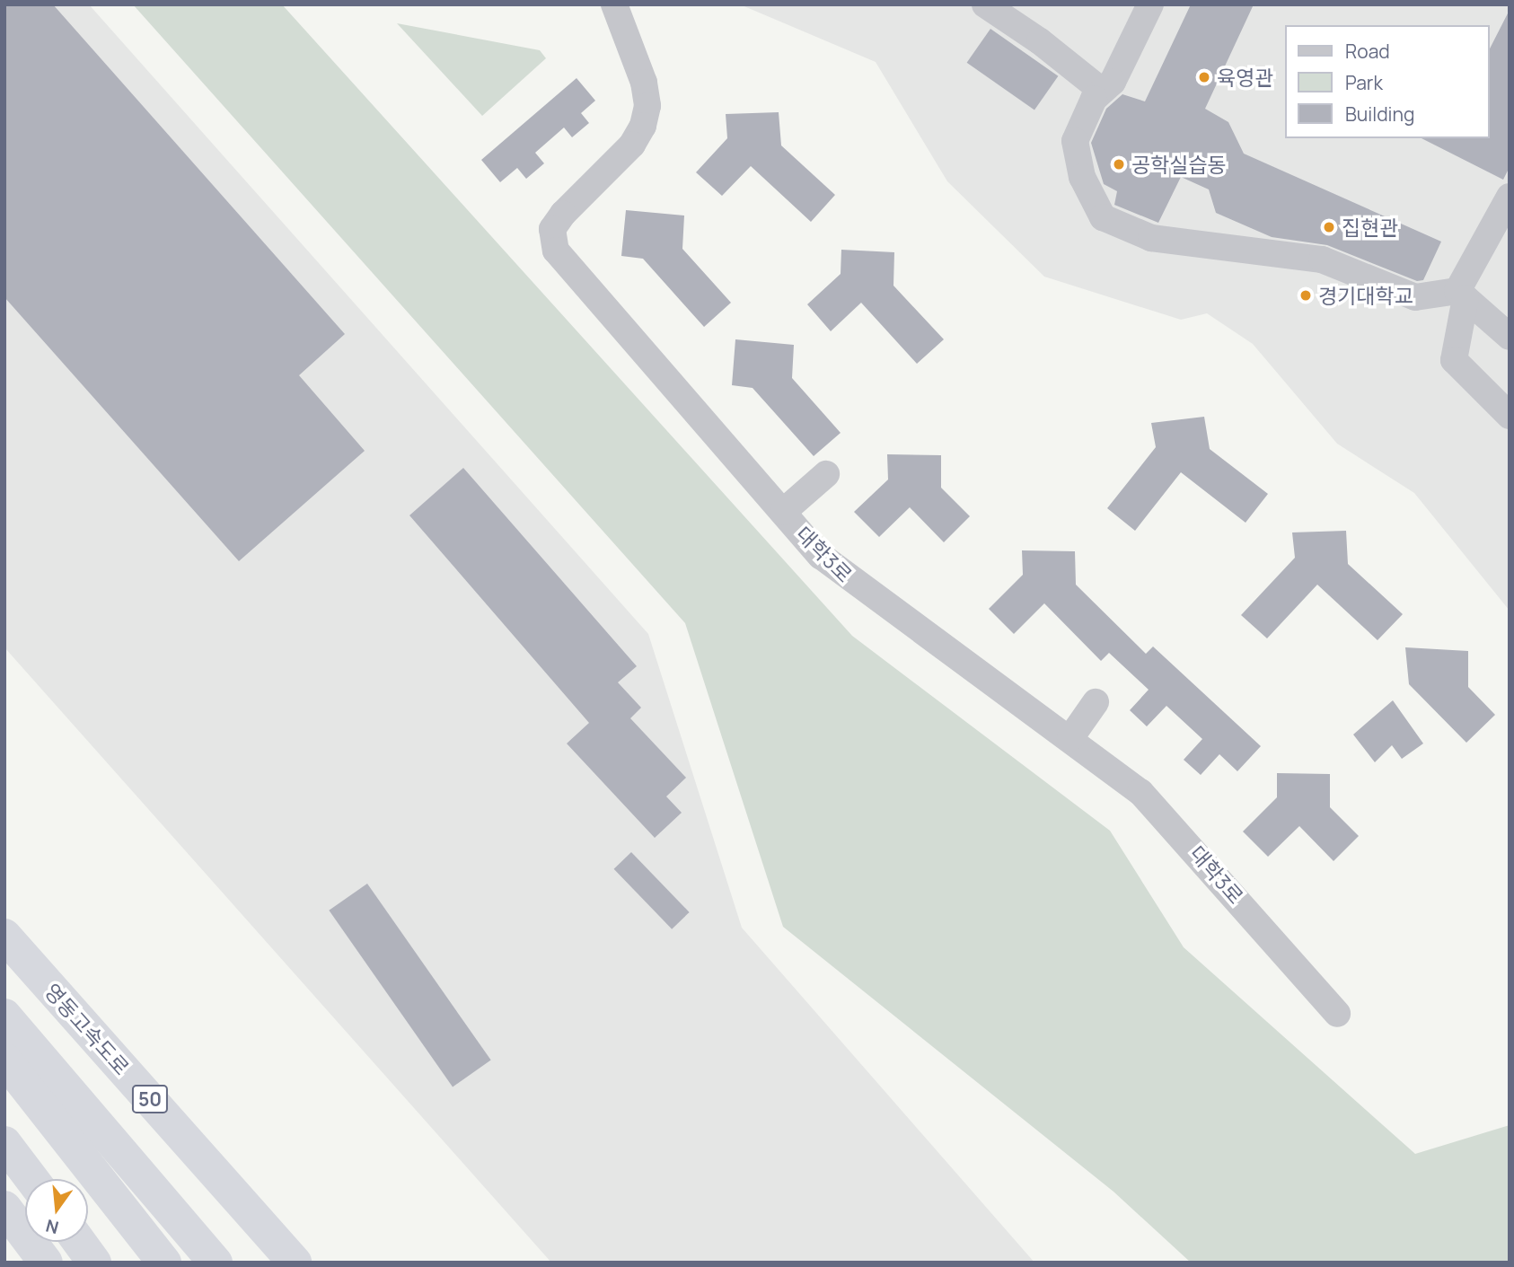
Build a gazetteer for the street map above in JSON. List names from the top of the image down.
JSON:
{
  "streets": {
    "highway": ["영동고속도로", "50"],
    "street": ["대학3로"]
  },
  "places": [
    "육영관",
    "공학실습동",
    "집현관",
    "경기대학교"
  ],
  "legend": ["Road", "Park", "Building"],
  "north": "bottom"
}
